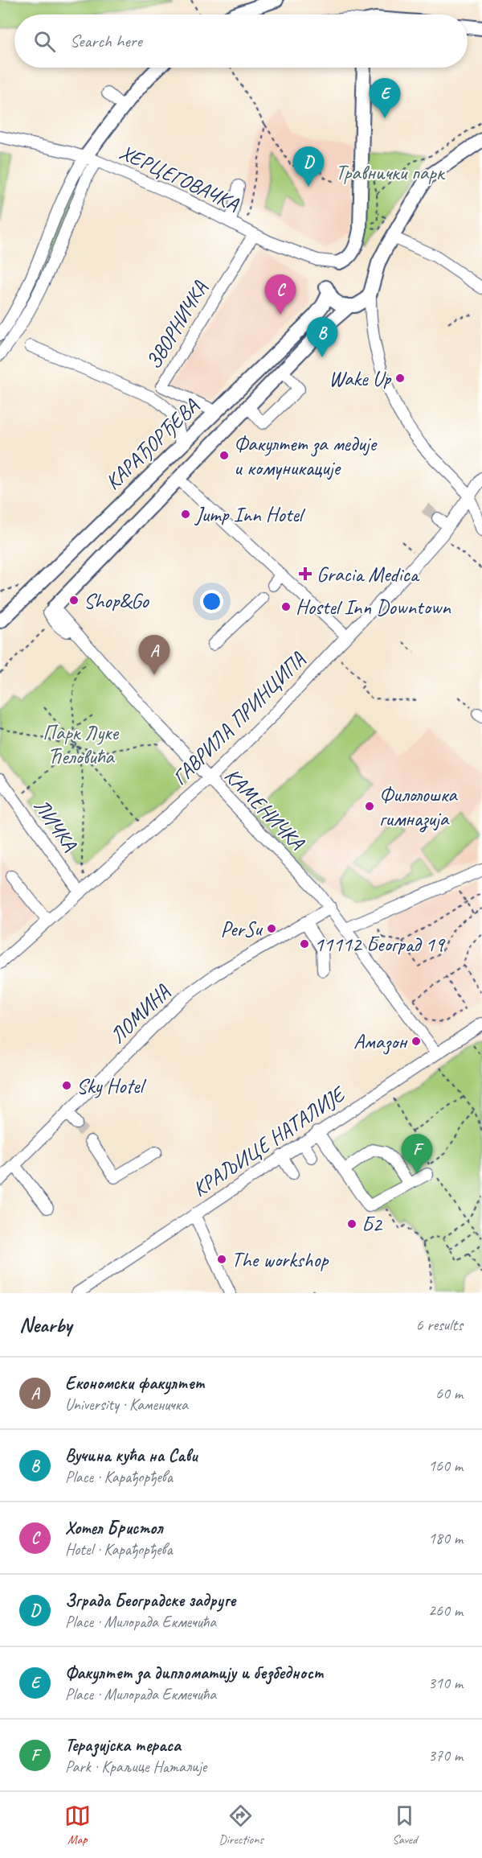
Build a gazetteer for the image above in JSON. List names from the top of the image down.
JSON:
{
  "streets": {
    "main road": ["КАРАЂОРЂЕВА"],
    "street": [
      "ХЕРЦЕГОВАЧКА",
      "ЗВОРНИЧКА",
      "ГАВРИЛА ПРИНЦИПА",
      "КАМЕНИЧКА",
      "ЛИЧКА",
      "ЛОМИНА",
      "КРАЉИЦЕ НАТАЛИЈЕ"
    ]
  },
  "crossings": [
    ["ХЕРЦЕГОВАЧКА", "ЗВОРНИЧКА"],
    ["ЗВОРНИЧКА", "КАРАЂОРЂЕВА"],
    ["КАРАЂОРЂЕВА", "КАМЕНИЧКА"],
    ["ГАВРИЛА ПРИНЦИПА", "КАМЕНИЧКА"],
    ["ГАВРИЛА ПРИНЦИПА", "ЛИЧКА"],
    ["КАМЕНИЧКА", "ЛОМИНА"],
    ["КАМЕНИЧКА", "КРАЉИЦЕ НАТАЛИЈЕ"]
  ],
  "parks": ["Травнички парк", "Парк Луке Ћеловића"],
  "places": {
    "other": [
      "Wake Up",
      "Факултет за медије и комуникације",
      "Jump Inn Hotel",
      "Shop&Go",
      "Hostel Inn Downtown",
      "Филолошка гимназија",
      "PerSu",
      "11112 Београд 19",
      "Амазон",
      "Sky Hotel",
      "Б2",
      "The workshop"
    ],
    "health": ["Gracia Medica"]
  },
  "page": {
    "search": "Search here",
    "pins": [
      "E",
      "D",
      "C",
      "B",
      "A",
      "F"
    ],
    "heading": ["Nearby", "6 results"],
    "list": [
      {
        "mark": "A",
        "name": "Економски факултет",
        "note": "University · Каменичка",
        "value": "60 m"
      },
      {
        "mark": "B",
        "name": "Вучина кућа на Сави",
        "note": "Place · Карађорђева",
        "value": "160 m"
      },
      {
        "mark": "C",
        "name": "Хотел Бристол",
        "note": "Hotel · Карађорђева",
        "value": "180 m"
      },
      {
        "mark": "D",
        "name": "Зграда Београдске задруге",
        "note": "Place · Милорада Екмечића",
        "value": "260 m"
      },
      {
        "mark": "E",
        "name": "Факултет за дипломатију и безбедност",
        "note": "Place · Милорада Екмечића",
        "value": "310 m"
      },
      {
        "mark": "F",
        "name": "Теразијска тераса",
        "note": "Park · Краљице Наталије",
        "value": "370 m"
      }
    ],
    "nav": ["Map", "Directions", "Saved"]
  }
}
